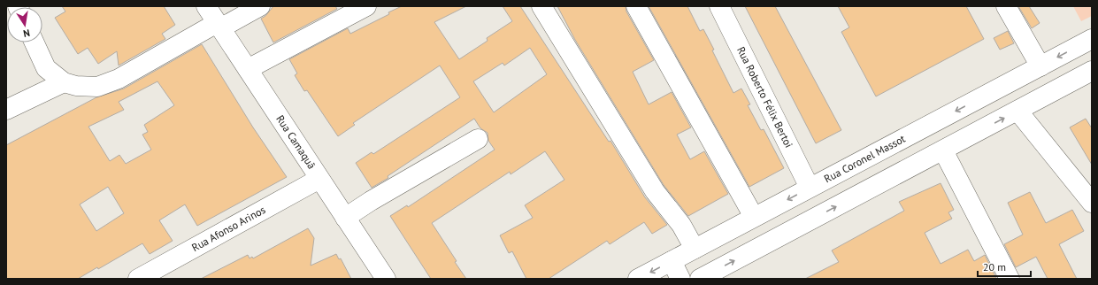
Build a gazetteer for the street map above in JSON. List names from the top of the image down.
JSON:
{
  "streets": {
    "street": [
      "Rua Roberto Félix Bertoi",
      "Rua Camaquã",
      "Rua Coronel Massot",
      "Rua Afonso Arinos"
    ]
  },
  "crossings": [
    ["Rua Roberto Félix Bertoi", "Rua Coronel Massot"],
    ["Rua Camaquã", "Rua Afonso Arinos"]
  ],
  "scale_bar": "20 m",
  "north": "bottom"
}
